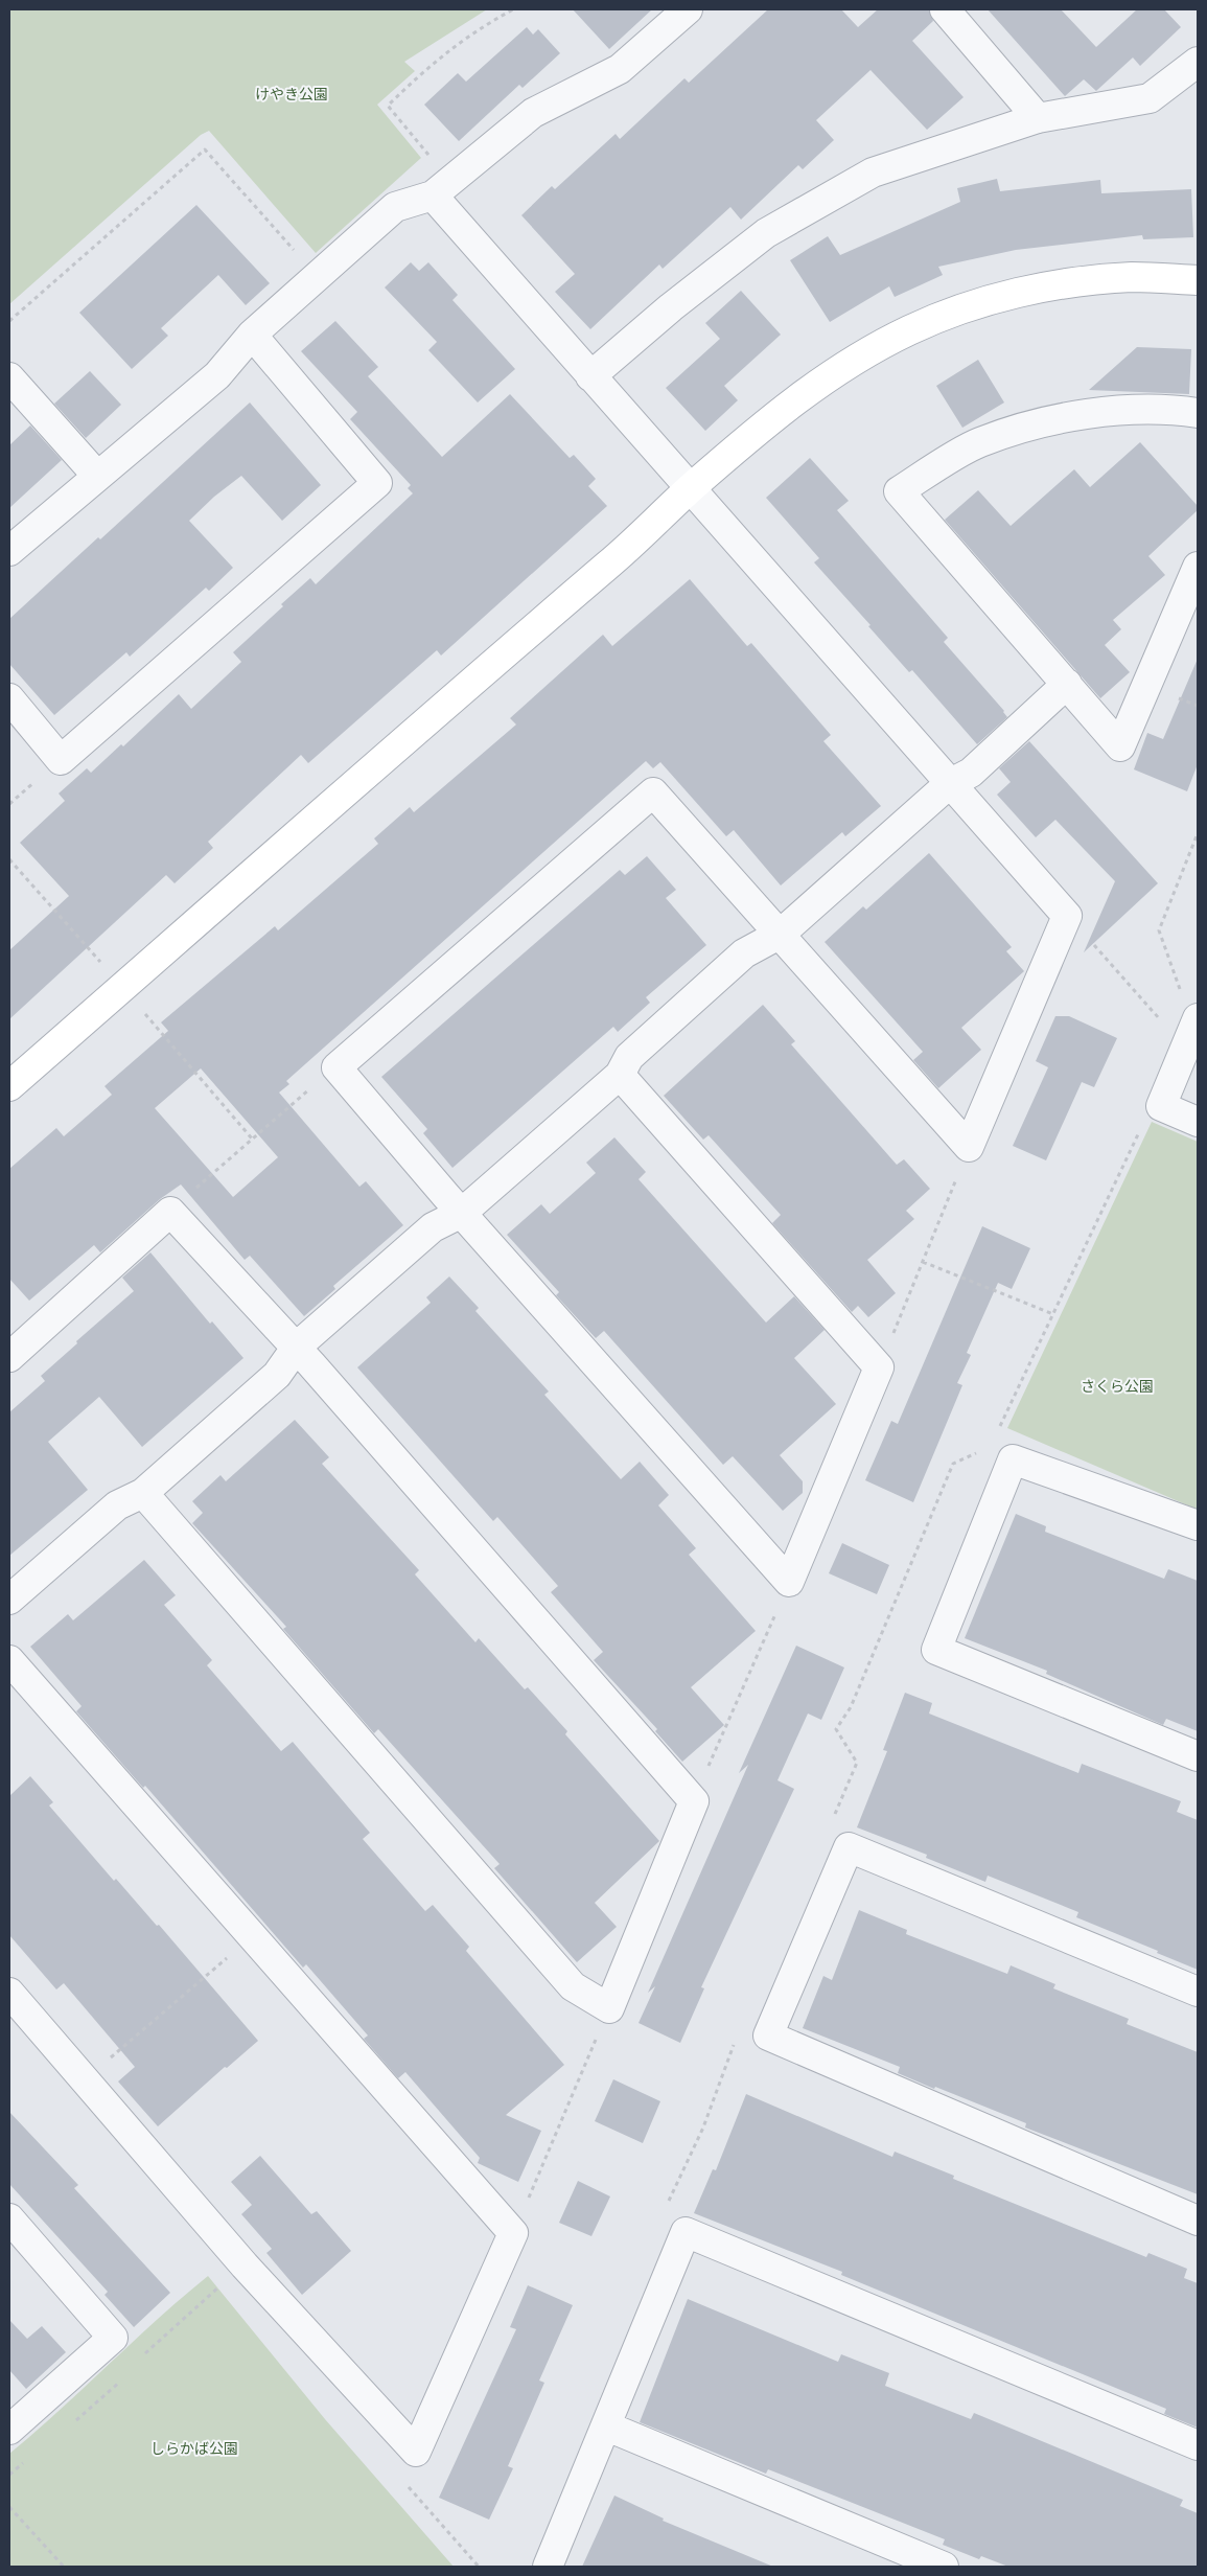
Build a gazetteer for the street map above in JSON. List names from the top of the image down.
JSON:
{
  "parks": ["けやき公園", "さくら公園", "しらかば公園"]
}
